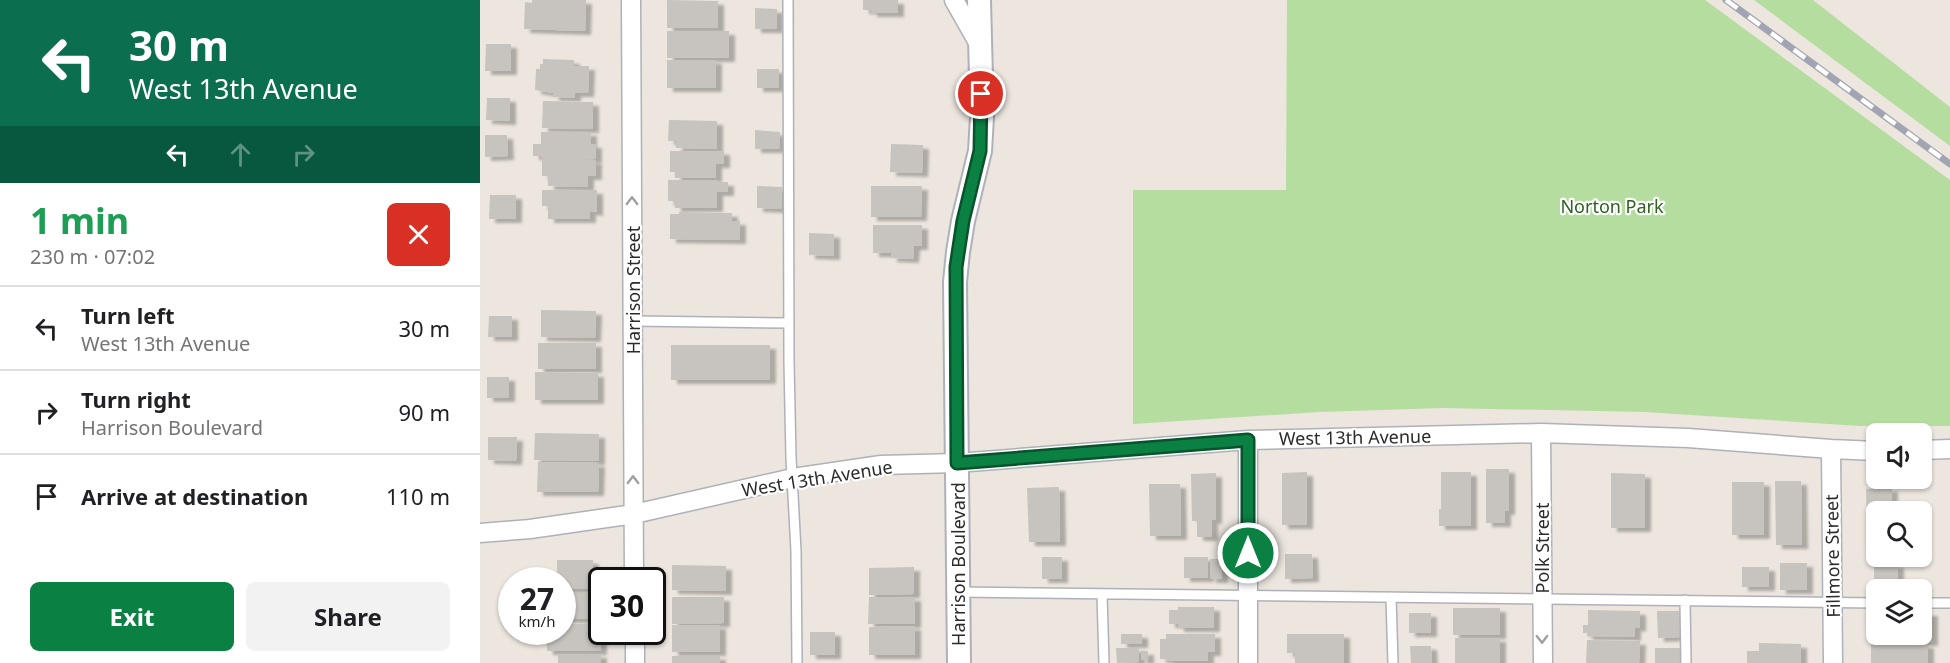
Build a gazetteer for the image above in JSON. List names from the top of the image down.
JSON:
{
  "streets": {
    "street": [
      "Harrison Street",
      "West 13th Avenue",
      "Polk Street",
      "Fillmore Street",
      "Harrison Boulevard"
    ]
  },
  "crossings": [
    ["Harrison Street", "West 13th Avenue"],
    ["West 13th Avenue", "Polk Street"],
    ["West 13th Avenue", "Fillmore Street"],
    ["West 13th Avenue", "Harrison Boulevard"]
  ],
  "one_way": ["Harrison Street"],
  "parks": ["Norton Park"],
  "page": {
    "turn": ["30 m", "West 13th Avenue"],
    "heading": ["1 min", "230 m · 07:02"],
    "list": [
      {
        "name": "Turn left",
        "note": "West 13th Avenue",
        "value": "30 m"
      },
      {
        "name": "Turn right",
        "note": "Harrison Boulevard",
        "value": "90 m"
      },
      {
        "name": "Arrive at destination",
        "value": "110 m"
      }
    ],
    "speed": "27 km/h",
    "limit": "30",
    "buttons": ["Exit", "Share"]
  }
}
